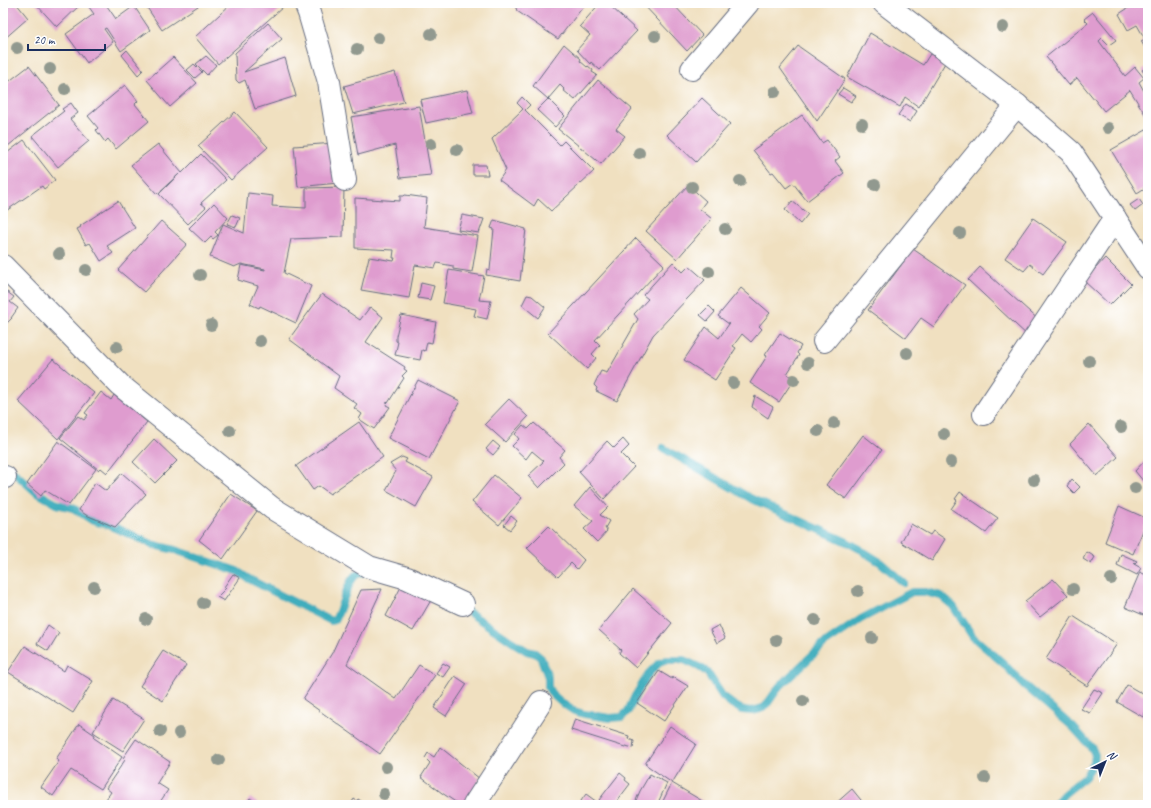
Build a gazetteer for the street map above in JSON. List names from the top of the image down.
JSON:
{
  "scale_bar": "20 m",
  "north": "top right"
}
